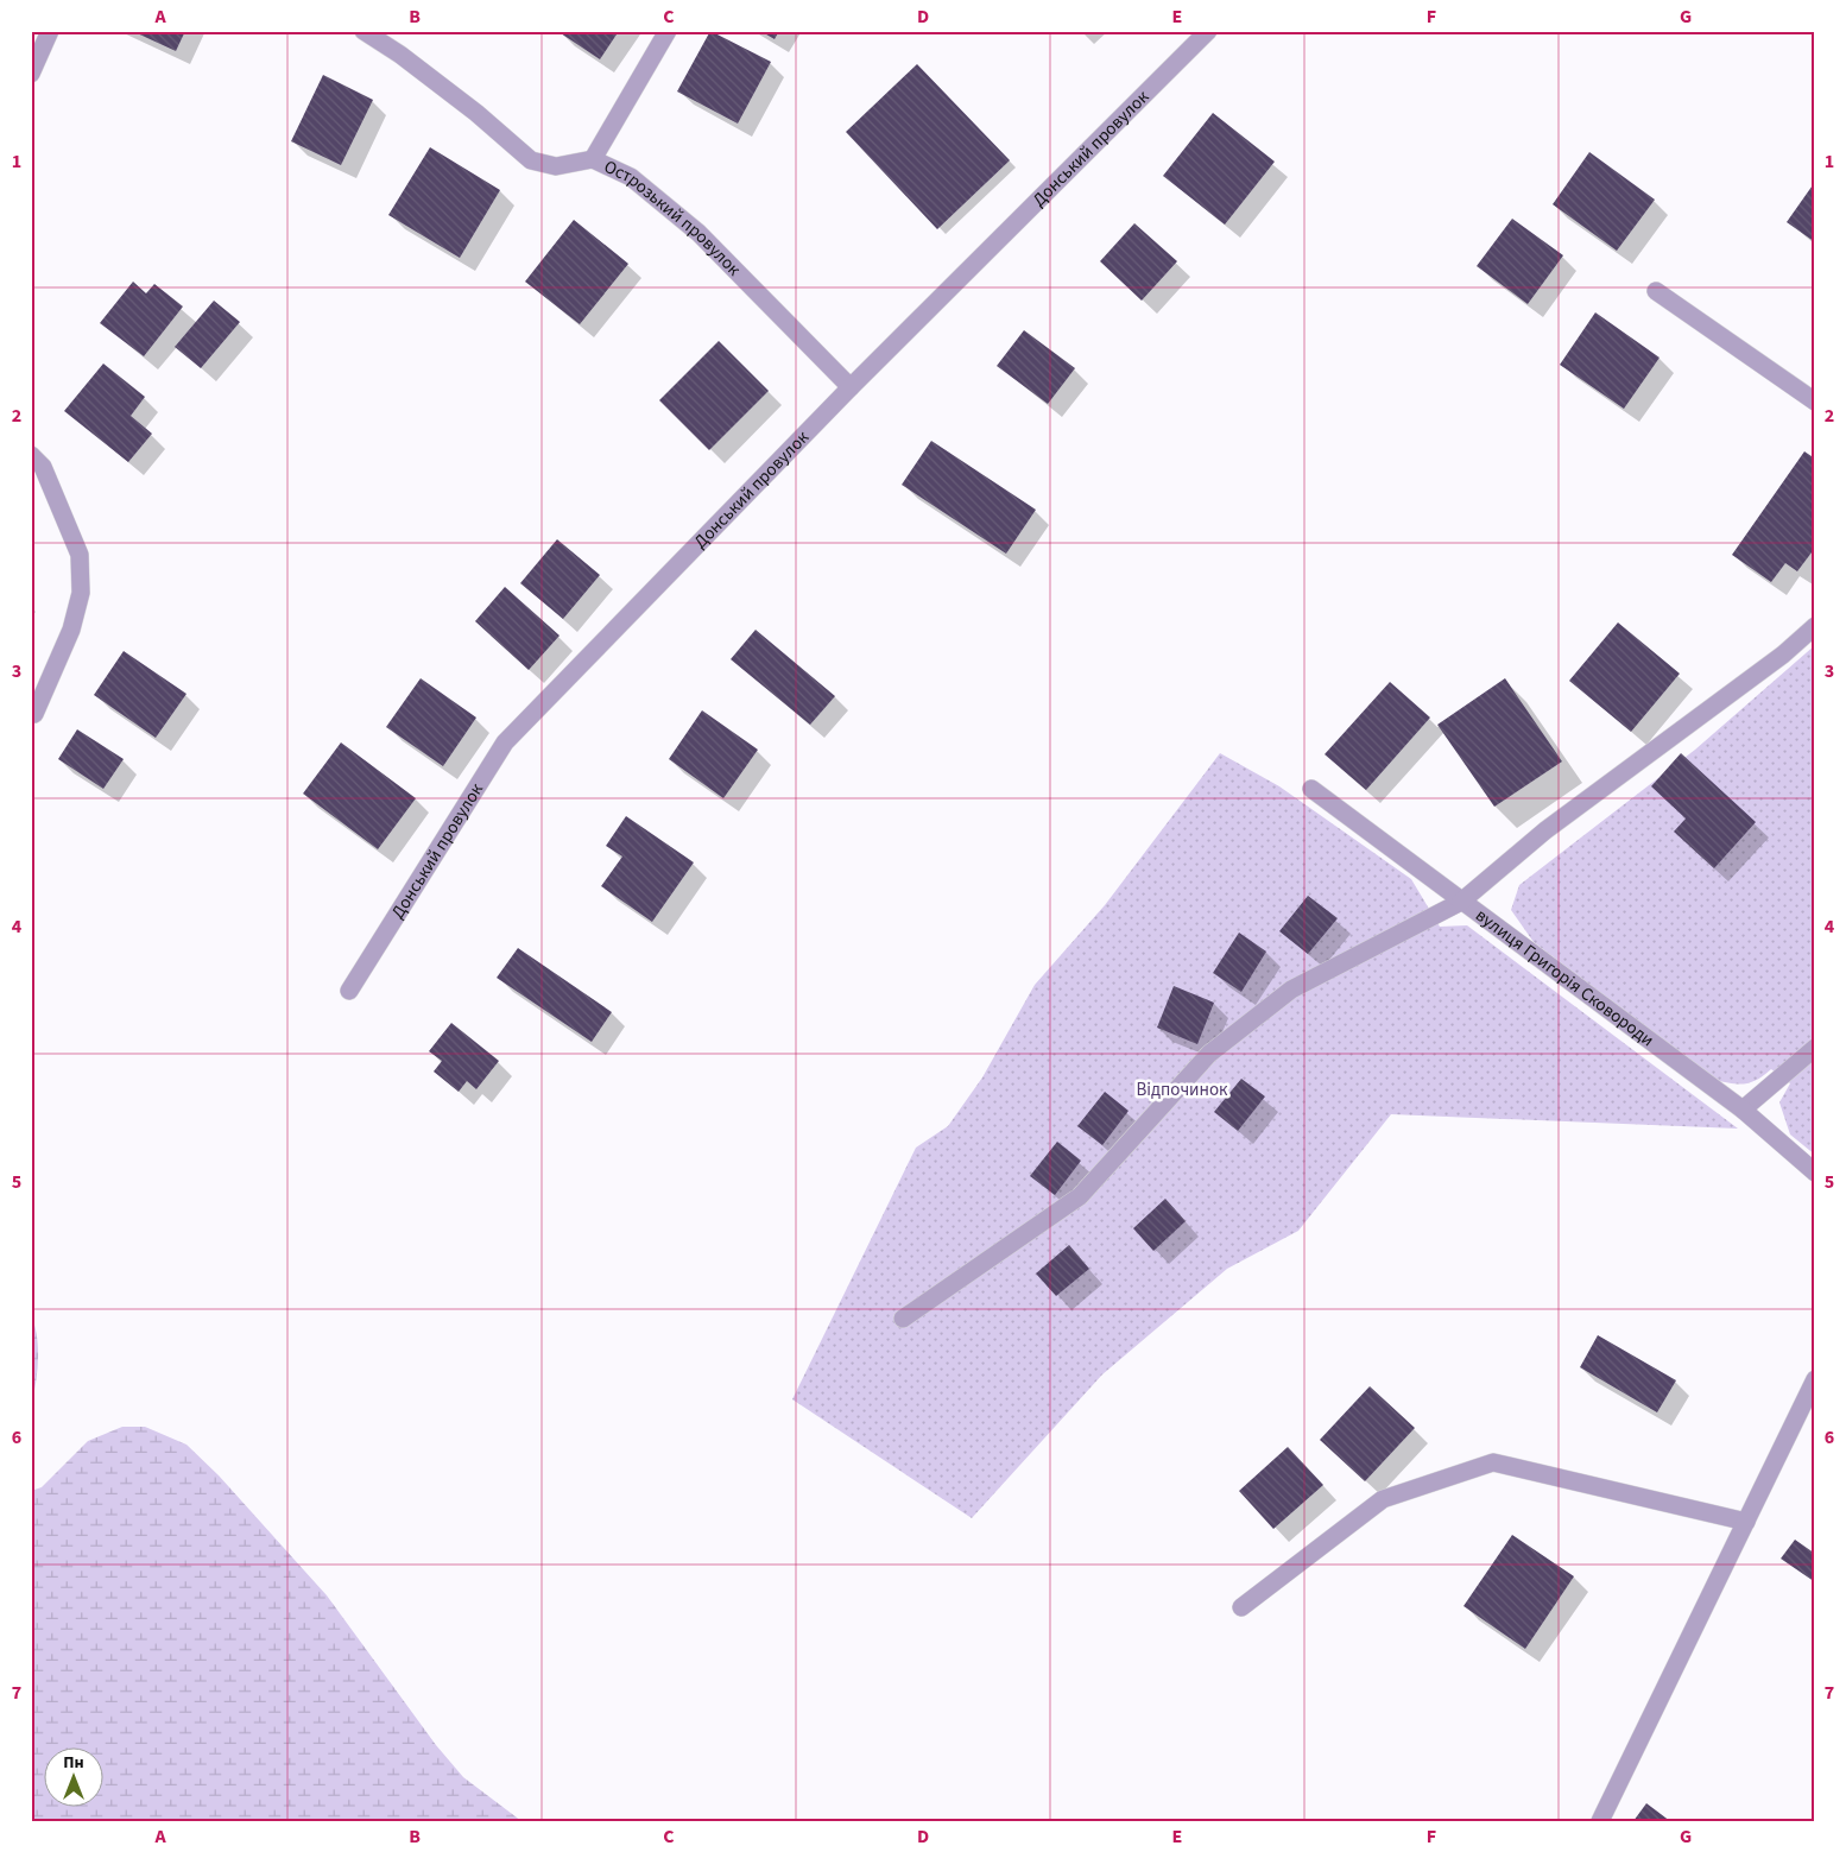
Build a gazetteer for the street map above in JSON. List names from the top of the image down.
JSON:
{
  "streets": {
    "street": ["Донський провулок", "Острозький провулок", "вулиця Григорія Сковороди"]
  },
  "crossings": [
    ["Донський провулок", "Острозький провулок"]
  ],
  "parks": ["Відпочинок"],
  "north": "top",
  "grid": {
    "columns": [
      "A",
      "B",
      "C",
      "D",
      "E",
      "F",
      "G"
    ],
    "rows": [
      "1",
      "2",
      "3",
      "4",
      "5",
      "6",
      "7"
    ]
  }
}
